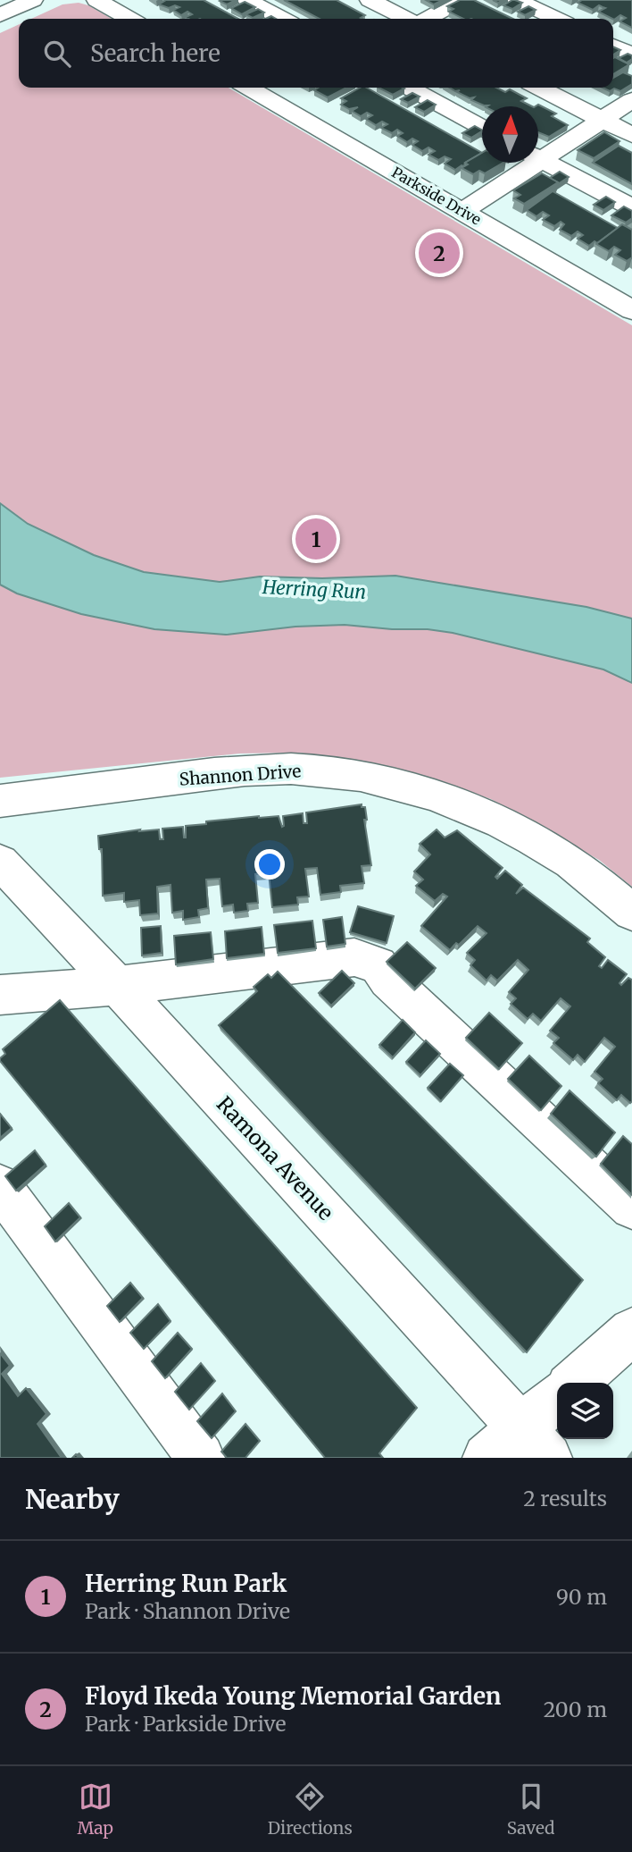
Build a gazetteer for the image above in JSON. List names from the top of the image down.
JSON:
{
  "streets": {
    "street": ["Parkside Drive", "Shannon Drive", "Ramona Avenue"]
  },
  "water": ["Herring Run"],
  "north": "top",
  "page": {
    "search": "Search here",
    "pins": ["2", "1"],
    "heading": ["Nearby", "2 results"],
    "list": [
      {
        "mark": "1",
        "name": "Herring Run Park",
        "note": "Park · Shannon Drive",
        "value": "90 m"
      },
      {
        "mark": "2",
        "name": "Floyd Ikeda Young Memorial Garden",
        "note": "Park · Parkside Drive",
        "value": "200 m"
      }
    ],
    "nav": ["Map", "Directions", "Saved"]
  }
}
